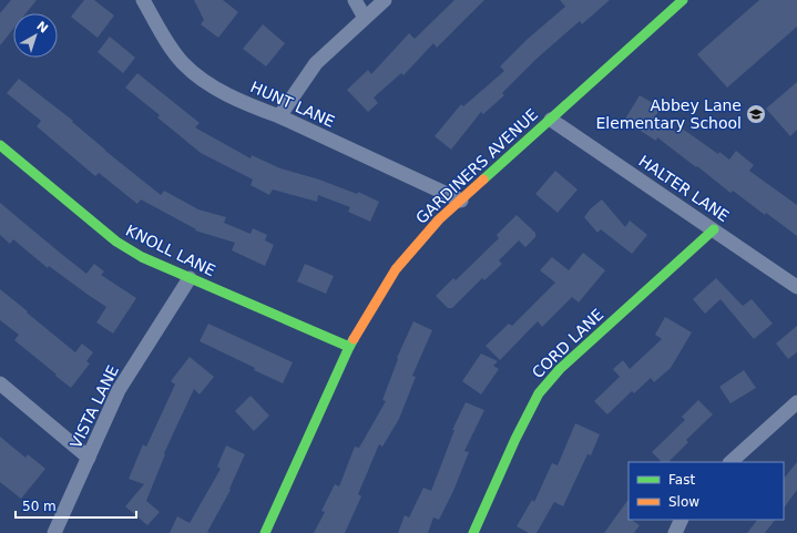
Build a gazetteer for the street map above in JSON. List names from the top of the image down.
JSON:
{
  "streets": {
    "street": [
      "HUNT LANE",
      "GARDINERS AVENUE",
      "HALTER LANE",
      "KNOLL LANE",
      "CORD LANE",
      "VISTA LANE"
    ]
  },
  "crossings": [
    ["HUNT LANE", "GARDINERS AVENUE"],
    ["GARDINERS AVENUE", "HALTER LANE"],
    ["GARDINERS AVENUE", "KNOLL LANE"],
    ["HALTER LANE", "CORD LANE"],
    ["KNOLL LANE", "VISTA LANE"]
  ],
  "places": {
    "school or university": ["Abbey Lane Elementary School"]
  },
  "legend": ["Fast", "Slow"],
  "scale_bar": "50 m",
  "north": "top right"
}
